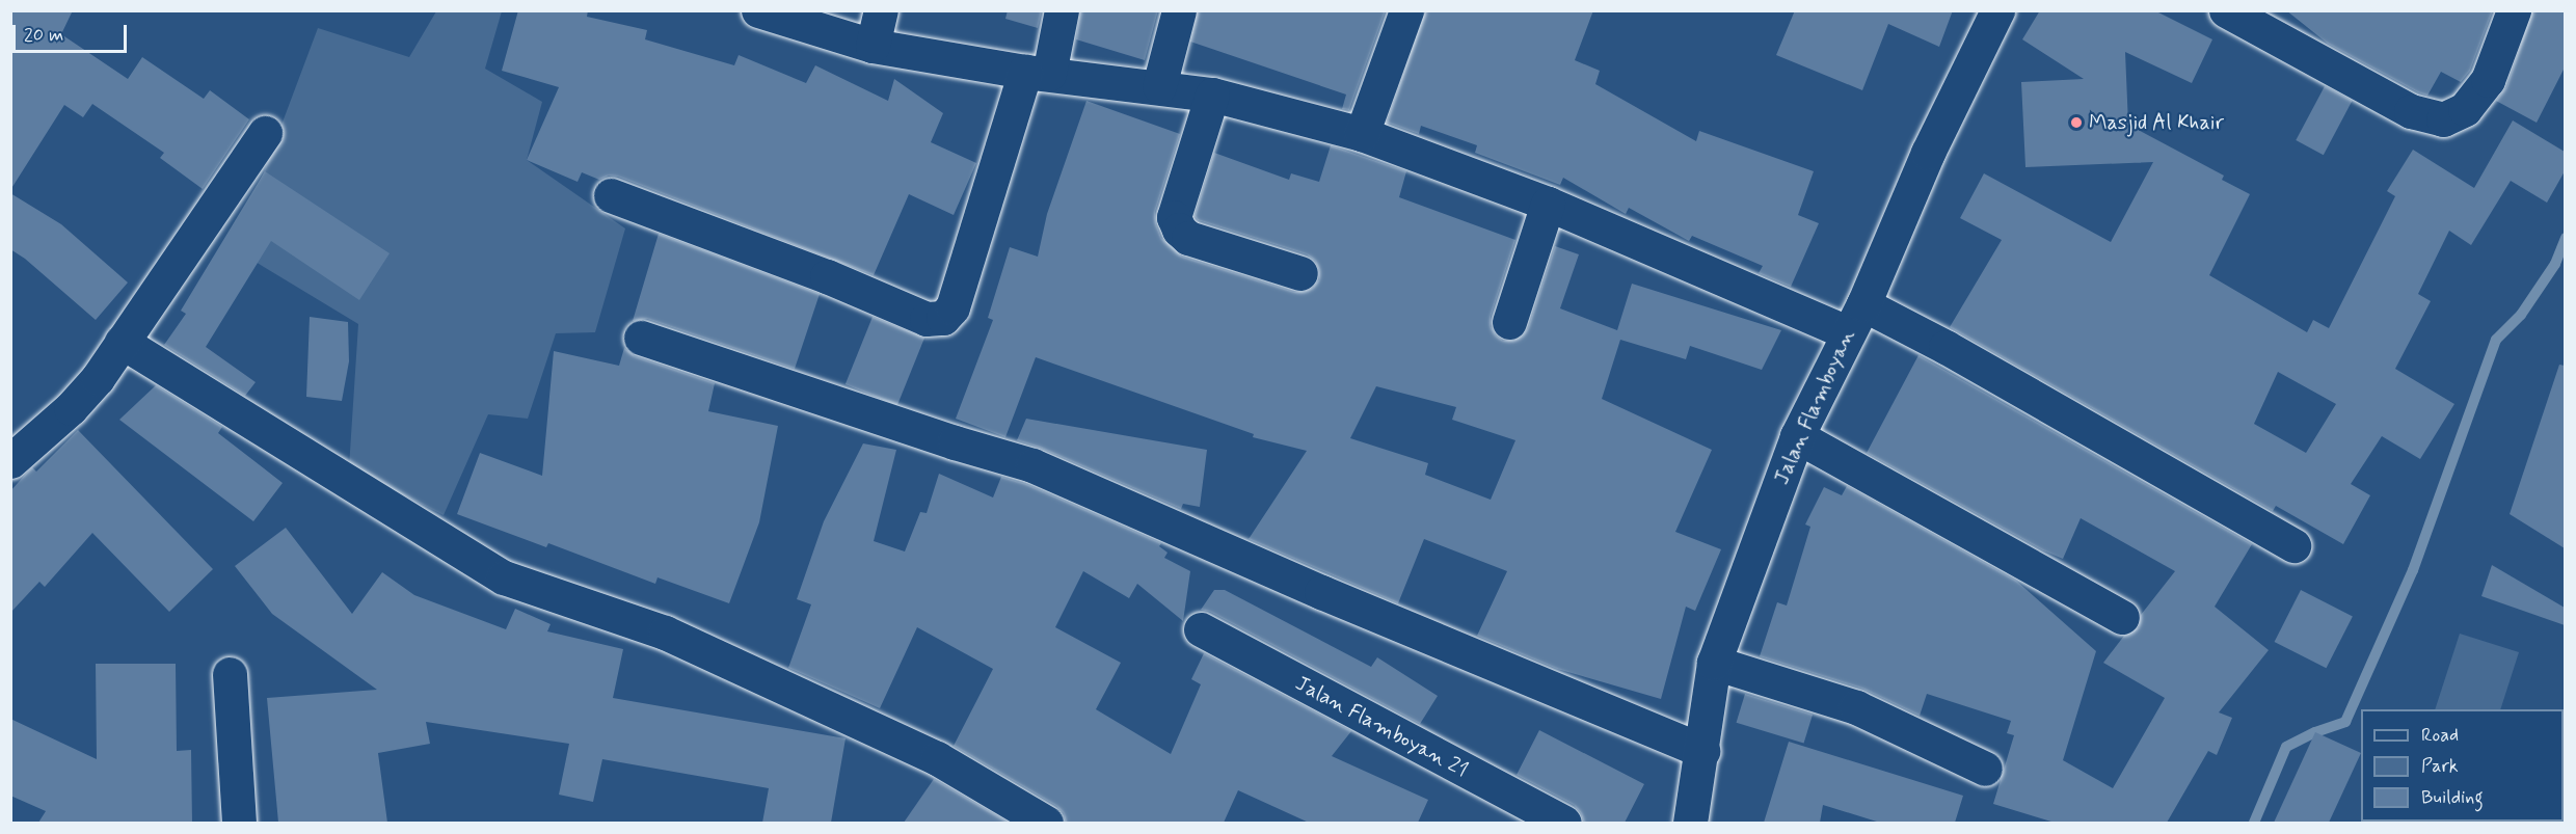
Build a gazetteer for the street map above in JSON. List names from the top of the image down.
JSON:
{
  "streets": {
    "street": ["Jalan Flamboyan", "Jalan Flamboyan 21"]
  },
  "places": ["Masjid Al Khair"],
  "legend": ["Road", "Park", "Building"],
  "scale_bar": "20 m"
}
